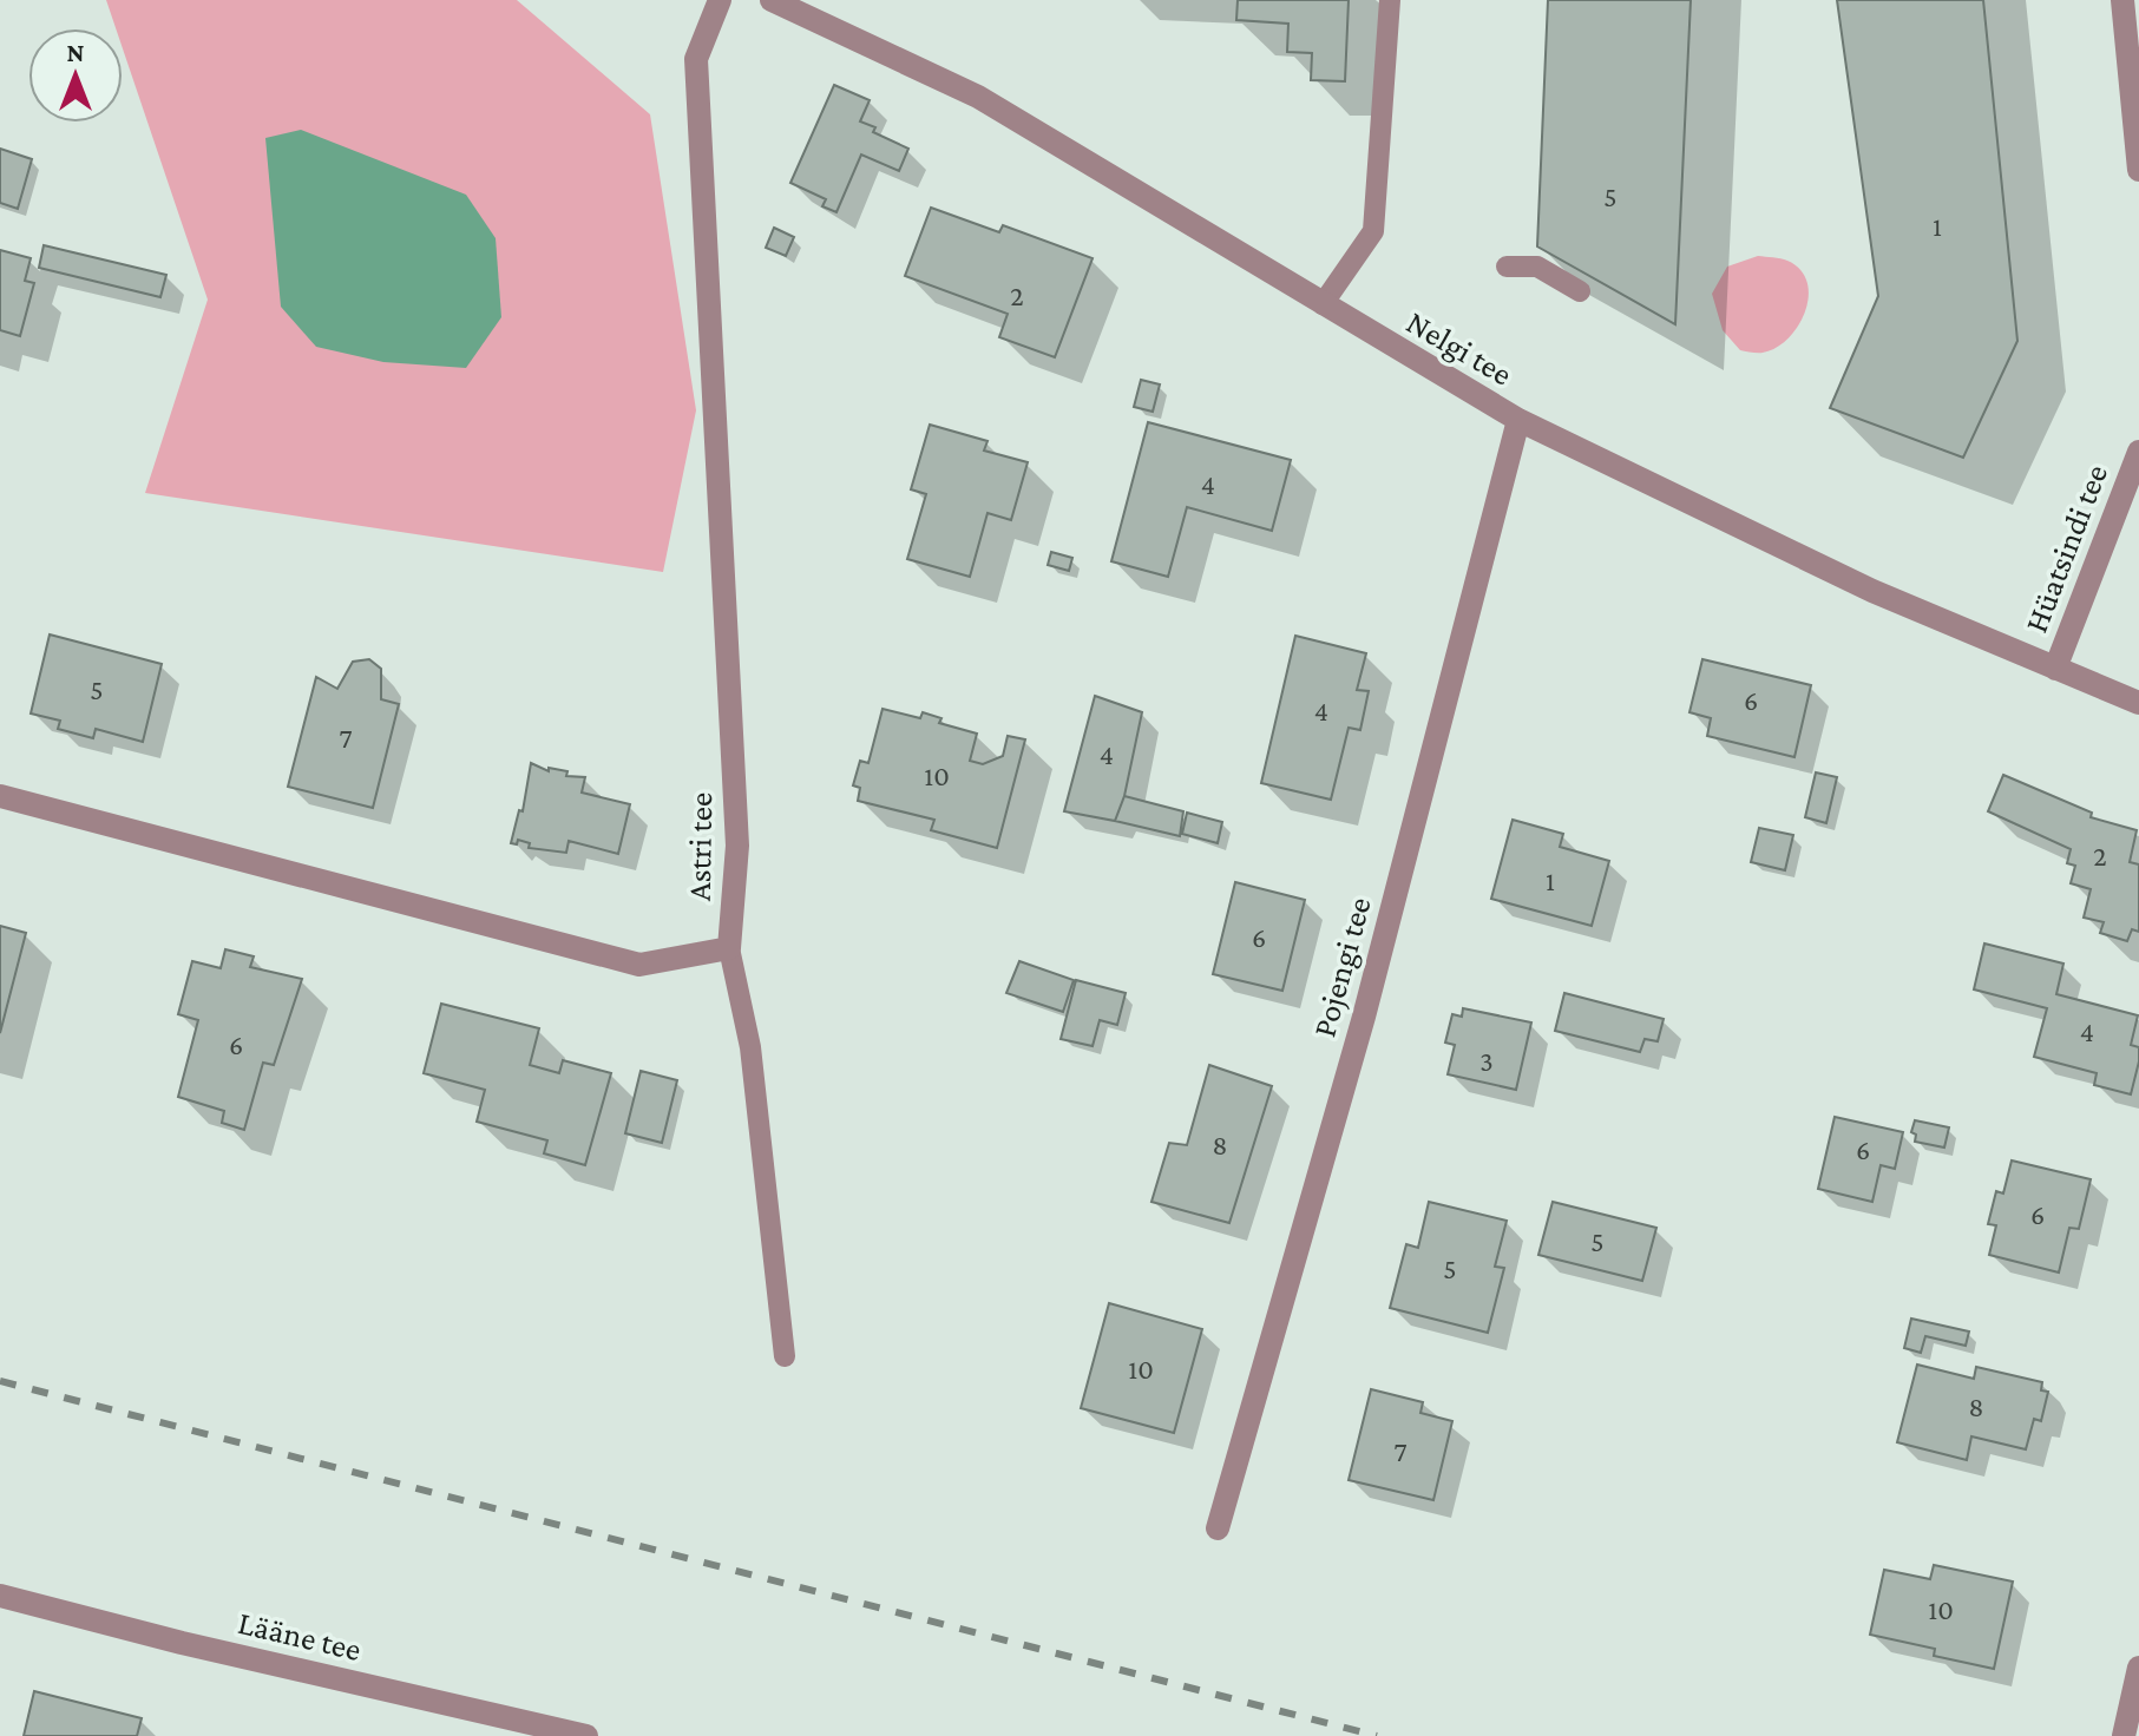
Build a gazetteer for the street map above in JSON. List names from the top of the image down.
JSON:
{
  "streets": {
    "street": [
      "Nelgi tee",
      "Hüatsindi tee",
      "Astri tee",
      "Pojengi tee",
      "Lääne tee"
    ]
  },
  "crossings": [
    ["Nelgi tee", "Hüatsindi tee"],
    ["Nelgi tee", "Pojengi tee"]
  ],
  "house_numbers": [
    "5",
    "1",
    "2",
    "4",
    "5",
    "6",
    "4",
    "7",
    "4",
    "10",
    "2",
    "1",
    "6",
    "4",
    "6",
    "3",
    "8",
    "6",
    "6",
    "5",
    "5",
    "10",
    "8",
    "7",
    "10"
  ],
  "north": "top"
}
